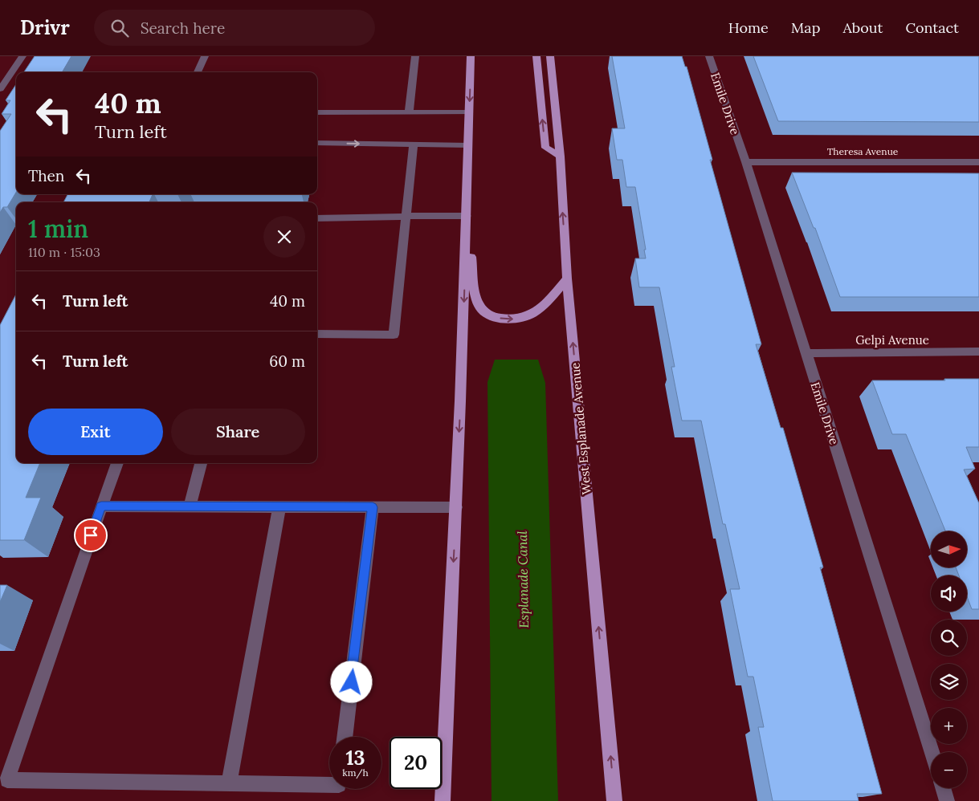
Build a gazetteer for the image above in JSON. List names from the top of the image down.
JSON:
{
  "streets": {
    "main road": ["West Esplanade Avenue"],
    "street": ["Emile Drive", "Theresa Avenue", "Gelpi Avenue"]
  },
  "crossings": [
    ["Emile Drive", "Theresa Avenue"],
    ["Emile Drive", "Gelpi Avenue"]
  ],
  "one_way": ["West Esplanade Avenue"],
  "water": ["Esplanade Canal"],
  "north": "right",
  "page": {
    "header": "Drivr",
    "search": "Search here",
    "nav": [
      "Home",
      "Map",
      "About",
      "Contact"
    ],
    "turn": ["40 m", "Turn left"],
    "then": "Then",
    "heading": ["1 min", "110 m · 15:03"],
    "list": [
      {
        "name": "Turn left",
        "value": "40 m"
      },
      {
        "name": "Turn left",
        "value": "60 m"
      }
    ],
    "buttons": ["Exit", "Share"],
    "map_buttons": ["+", "−"],
    "speed": "13 km/h",
    "limit": "20"
  }
}
